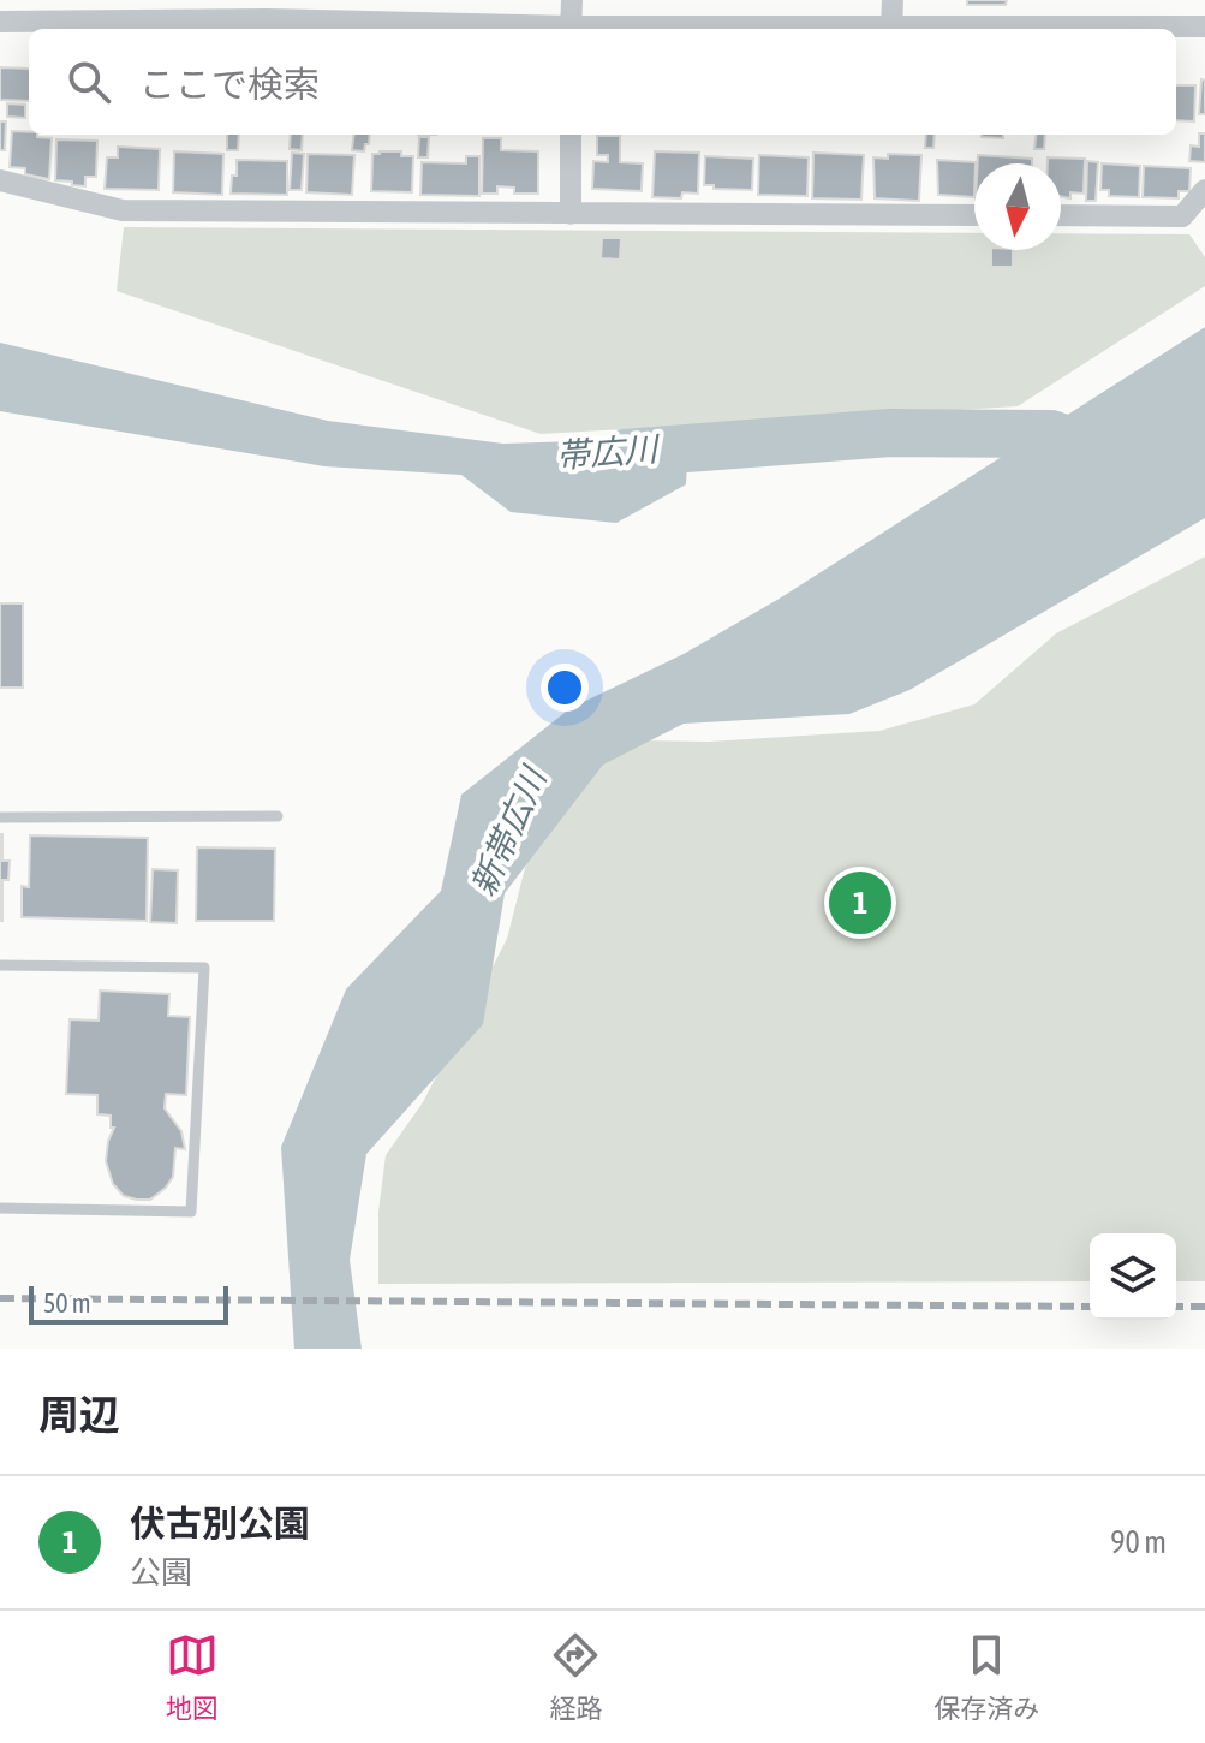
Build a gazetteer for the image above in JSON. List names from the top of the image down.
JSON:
{
  "water": ["帯広川", "新帯広川"],
  "scale_bar": "50 m",
  "north": "bottom",
  "page": {
    "search": "ここで検索",
    "pins": "1",
    "scale": "50 m",
    "heading": "周辺",
    "list": [
      {
        "mark": "1",
        "name": "伏古別公園",
        "note": "公園",
        "value": "90 m"
      }
    ],
    "nav": ["地図", "経路", "保存済み"]
  }
}
